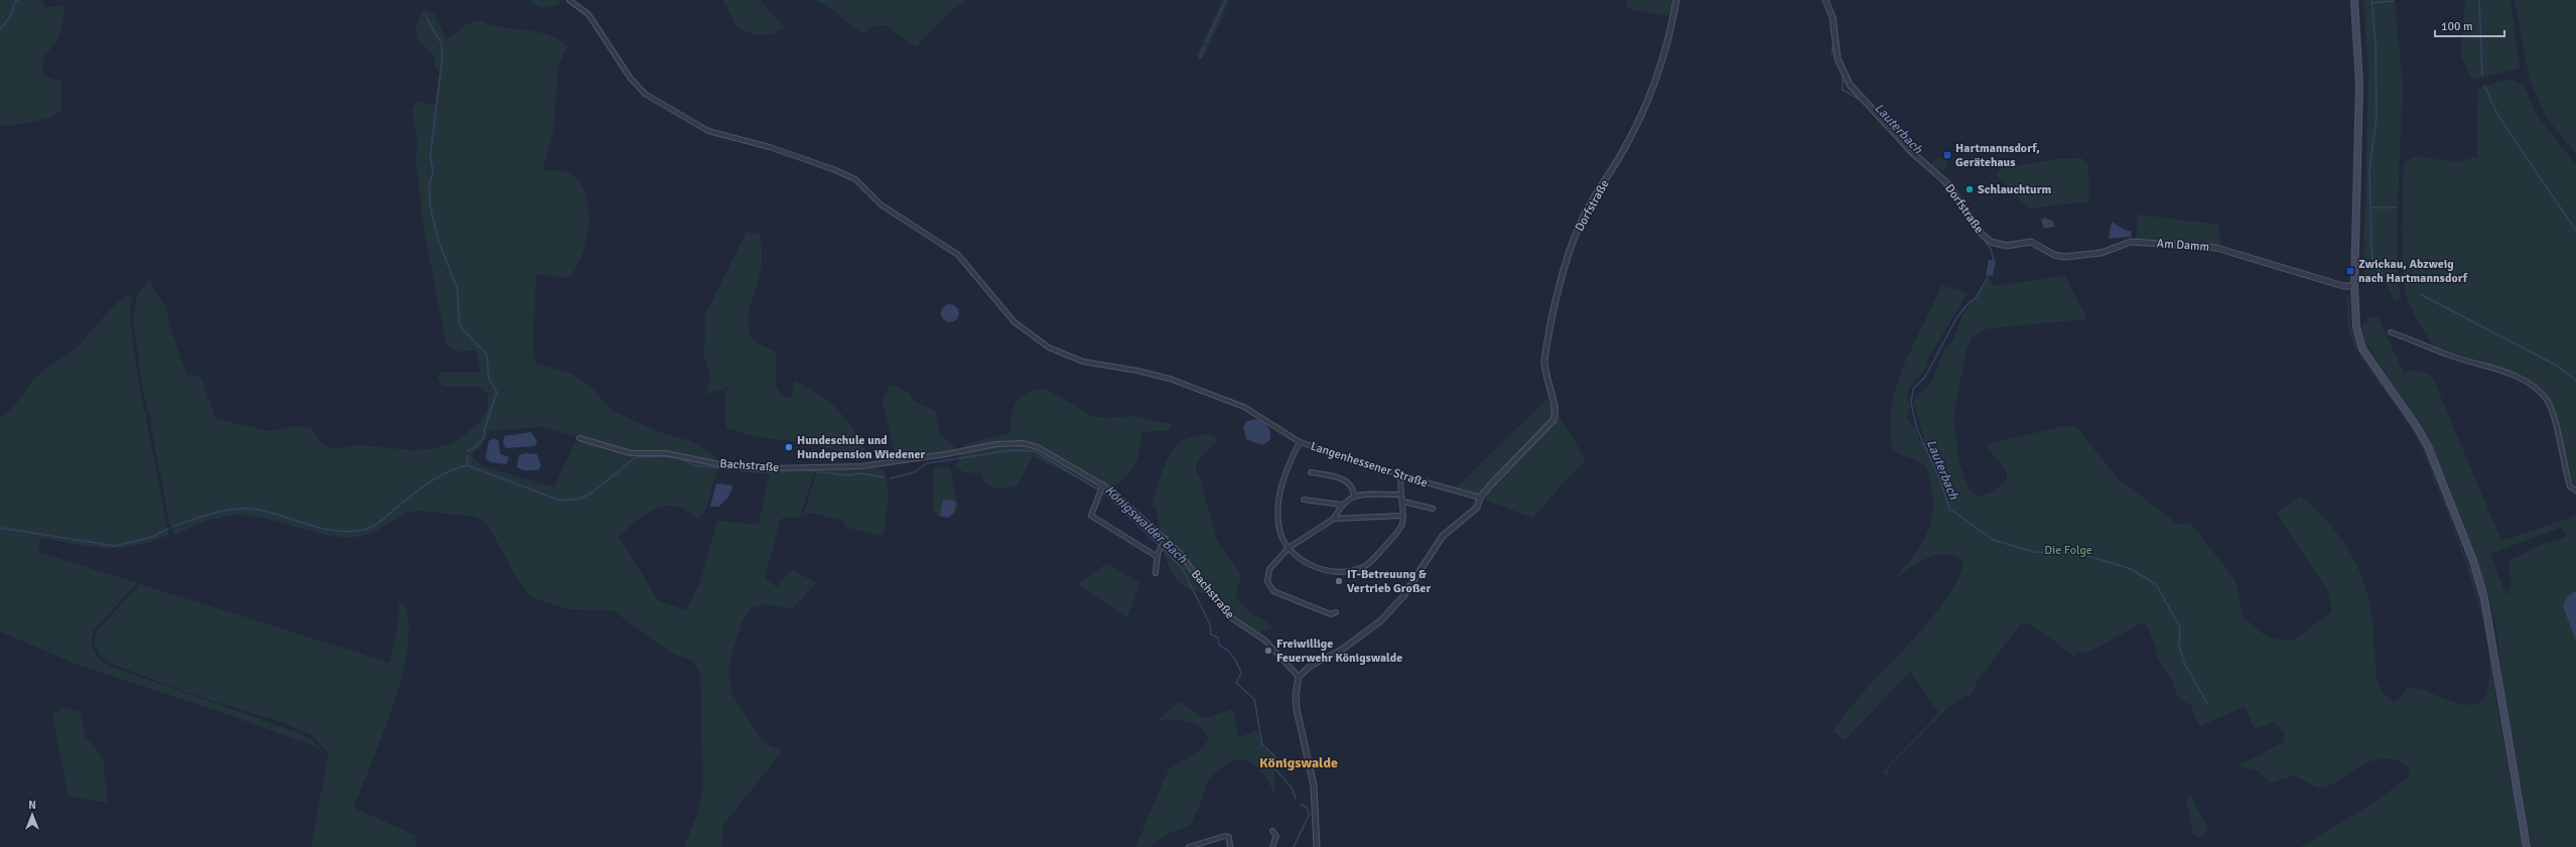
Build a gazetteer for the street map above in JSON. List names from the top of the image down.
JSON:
{
  "streets": {
    "street": [
      "Dorfstraße",
      "Am Damm",
      "Langenhessener Straße",
      "Bachstraße"
    ]
  },
  "crossings": [
    ["Dorfstraße", "Am Damm"],
    ["Dorfstraße", "Langenhessener Straße"]
  ],
  "districts": ["Königswalde"],
  "water": ["Lauterbach", "Königswalder Bach"],
  "parks": ["Die Folge"],
  "places": {
    "transit": ["Hartmannsdorf, Gerätehaus", "Zwickau, Abzweig nach Hartmannsdorf"],
    "other": [
      "Schlauchturm",
      "Hundeschule und Hundepension Wiedener",
      "IT-Betreuung & Vertrieb Großer",
      "Freiwillige Feuerwehr Königswalde"
    ]
  },
  "scale_bar": "100 m",
  "north": "top"
}
